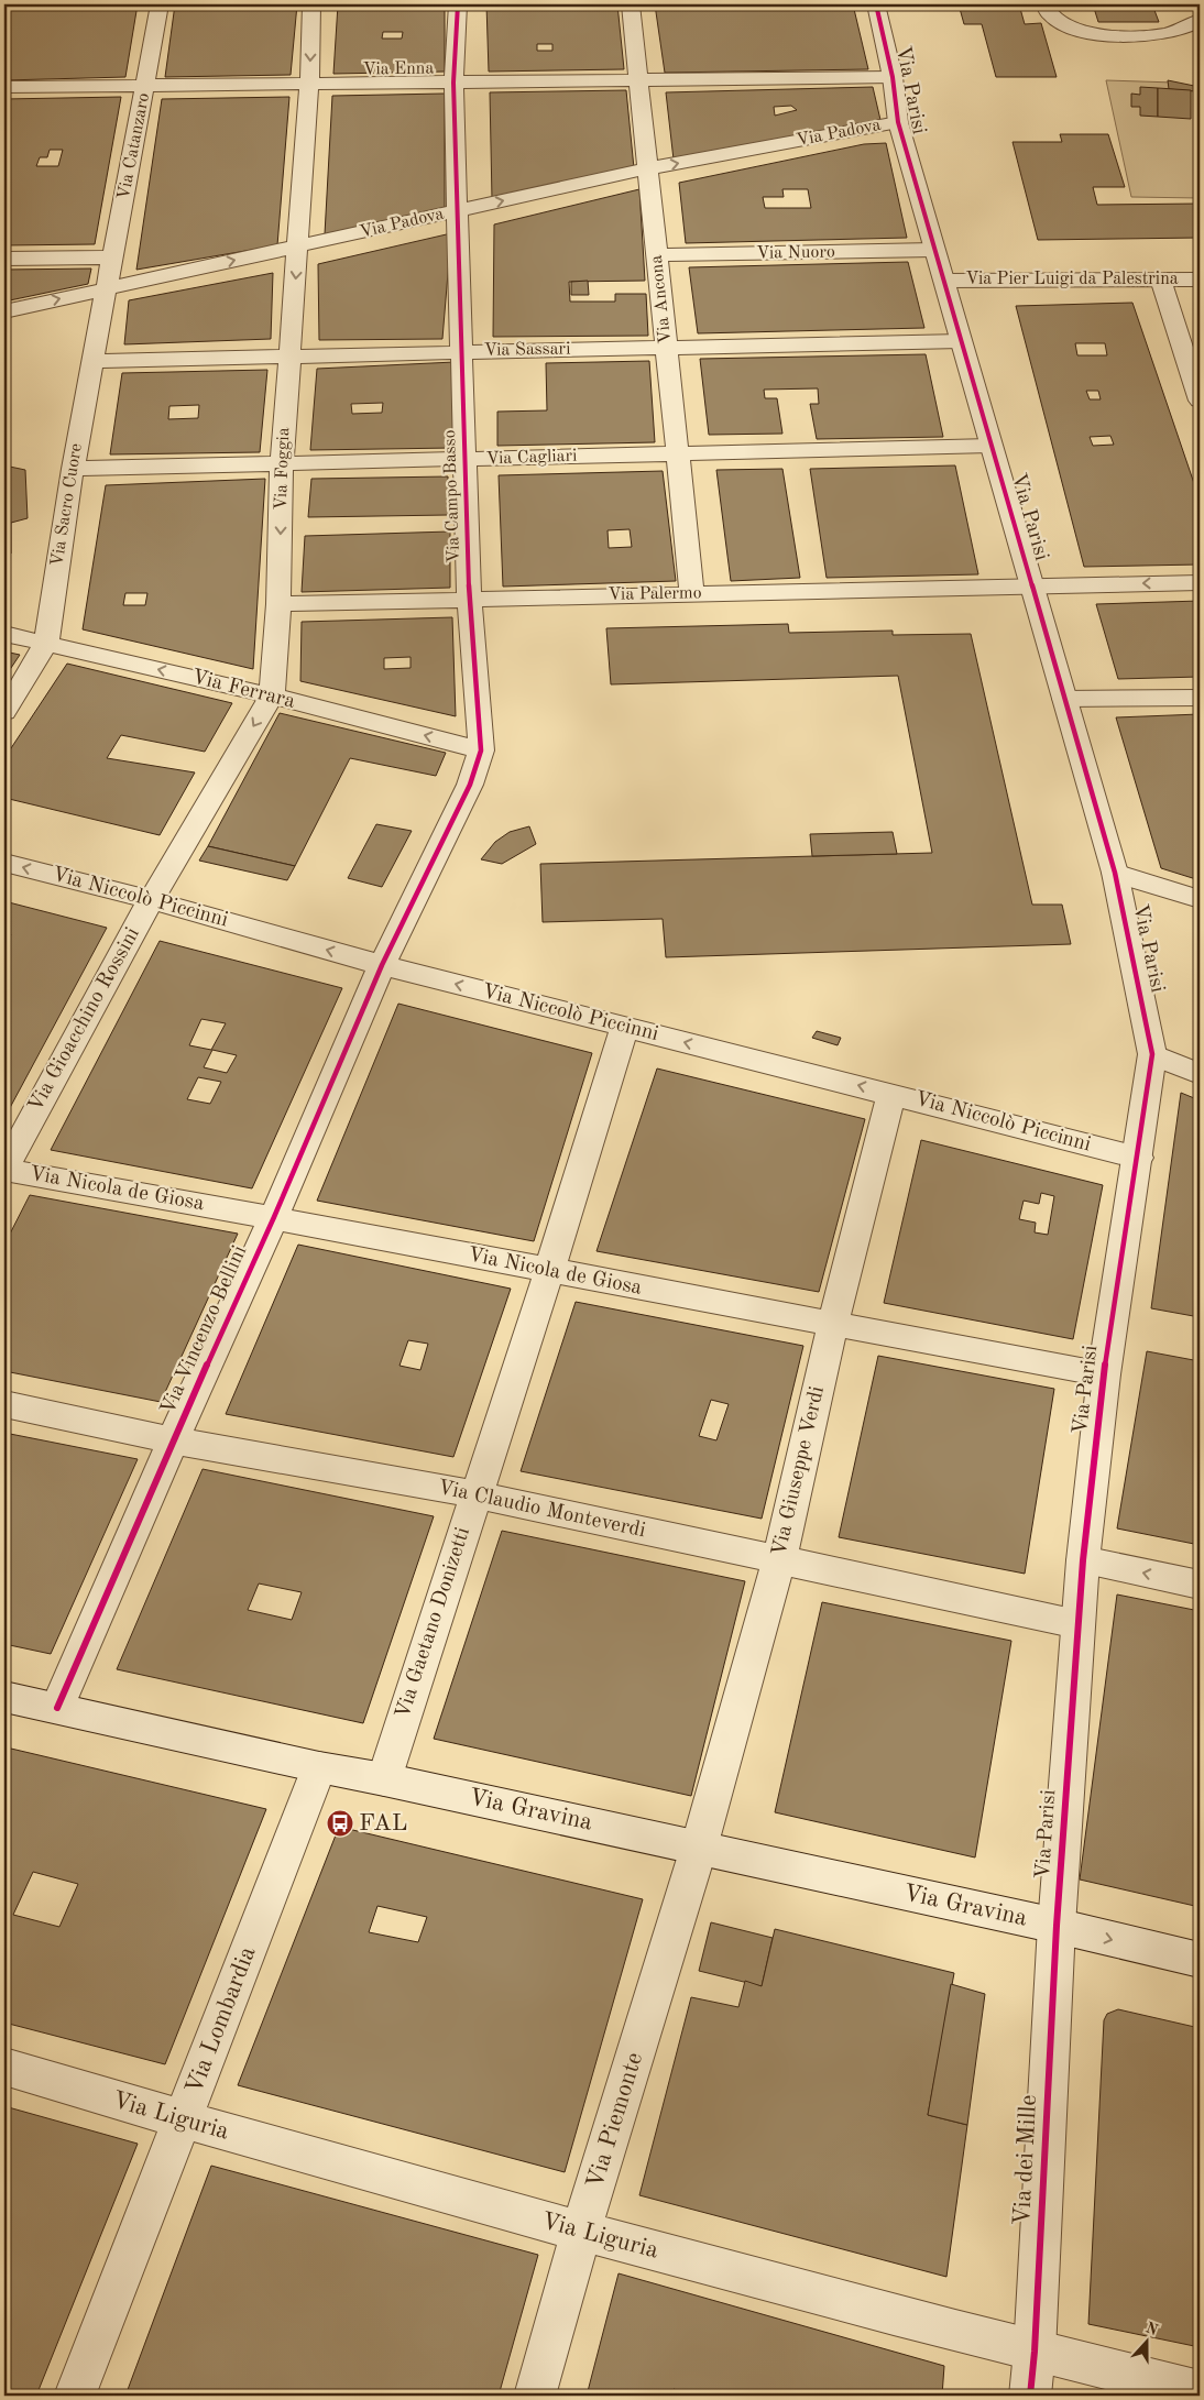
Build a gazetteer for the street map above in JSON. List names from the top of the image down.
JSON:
{
  "streets": {
    "street": [
      "Via Enna",
      "Via Parisi",
      "Via Padova",
      "Via Catanzaro",
      "Via Nuoro",
      "Via Pier Luigi da Palestrina",
      "Via Ancona",
      "Via Sassari",
      "Via Cagliari",
      "Via Foggia",
      "Via Campo Basso",
      "Via Sacro Cuore",
      "Via Palermo",
      "Via Ferrara",
      "Via Niccolò Piccinni",
      "Via Gioacchino Rossini",
      "Via Nicola de Giosa",
      "Via Vincenzo Bellini",
      "Via Giuseppe Verdi",
      "Via Claudio Monteverdi",
      "Via Gaetano Donizetti",
      "Via Gravina",
      "Via Lombardia",
      "Via Liguria",
      "Via Piemonte",
      "Via dei Mille"
    ]
  },
  "crossings": [
    ["Via Enna", "Via Parisi"],
    ["Via Enna", "Via Catanzaro"],
    ["Via Enna", "Via Ancona"],
    ["Via Enna", "Via Foggia"],
    ["Via Enna", "Via Campo Basso"],
    ["Via Parisi", "Via Padova"],
    ["Via Parisi", "Via Nuoro"],
    ["Via Parisi", "Via Pier Luigi da Palestrina"],
    ["Via Parisi", "Via Sassari"],
    ["Via Parisi", "Via Cagliari"],
    ["Via Parisi", "Via Palermo"],
    ["Via Parisi", "Via Niccolò Piccinni"],
    ["Via Parisi", "Via Nicola de Giosa"],
    ["Via Parisi", "Via Claudio Monteverdi"],
    ["Via Parisi", "Via Gravina"],
    ["Via Parisi", "Via dei Mille"],
    ["Via Padova", "Via Catanzaro"],
    ["Via Padova", "Via Ancona"],
    ["Via Padova", "Via Foggia"],
    ["Via Padova", "Via Campo Basso"],
    ["Via Padova", "Via Sacro Cuore"],
    ["Via Catanzaro", "Via Sacro Cuore"],
    ["Via Nuoro", "Via Ancona"],
    ["Via Ancona", "Via Sassari"],
    ["Via Ancona", "Via Cagliari"],
    ["Via Ancona", "Via Palermo"],
    ["Via Sassari", "Via Foggia"],
    ["Via Sassari", "Via Campo Basso"],
    ["Via Sassari", "Via Sacro Cuore"],
    ["Via Cagliari", "Via Foggia"],
    ["Via Cagliari", "Via Campo Basso"],
    ["Via Cagliari", "Via Sacro Cuore"],
    ["Via Foggia", "Via Palermo"],
    ["Via Foggia", "Via Ferrara"],
    ["Via Foggia", "Via Niccolò Piccinni"],
    ["Via Foggia", "Via Gioacchino Rossini"],
    ["Via Campo Basso", "Via Palermo"],
    ["Via Campo Basso", "Via Ferrara"],
    ["Via Campo Basso", "Via Niccolò Piccinni"],
    ["Via Campo Basso", "Via Vincenzo Bellini"],
    ["Via Sacro Cuore", "Via Ferrara"],
    ["Via Niccolò Piccinni", "Via Gioacchino Rossini"],
    ["Via Niccolò Piccinni", "Via Vincenzo Bellini"],
    ["Via Niccolò Piccinni", "Via Giuseppe Verdi"],
    ["Via Niccolò Piccinni", "Via Gaetano Donizetti"],
    ["Via Gioacchino Rossini", "Via Nicola de Giosa"],
    ["Via Nicola de Giosa", "Via Vincenzo Bellini"],
    ["Via Nicola de Giosa", "Via Giuseppe Verdi"],
    ["Via Nicola de Giosa", "Via Gaetano Donizetti"],
    ["Via Vincenzo Bellini", "Via Claudio Monteverdi"],
    ["Via Vincenzo Bellini", "Via Gravina"],
    ["Via Giuseppe Verdi", "Via Claudio Monteverdi"],
    ["Via Giuseppe Verdi", "Via Gravina"],
    ["Via Giuseppe Verdi", "Via Piemonte"],
    ["Via Claudio Monteverdi", "Via Gaetano Donizetti"],
    ["Via Gaetano Donizetti", "Via Gravina"],
    ["Via Gravina", "Via Lombardia"],
    ["Via Gravina", "Via Piemonte"],
    ["Via Gravina", "Via dei Mille"],
    ["Via Lombardia", "Via Liguria"],
    ["Via Liguria", "Via Piemonte"],
    ["Via Liguria", "Via dei Mille"]
  ],
  "one_way": [
    "Via Padova",
    "Via Foggia",
    "Via Ferrara",
    "Via Niccolò Piccinni"
  ],
  "places": {
    "bus stop": ["FAL"]
  },
  "north": "top"
}
